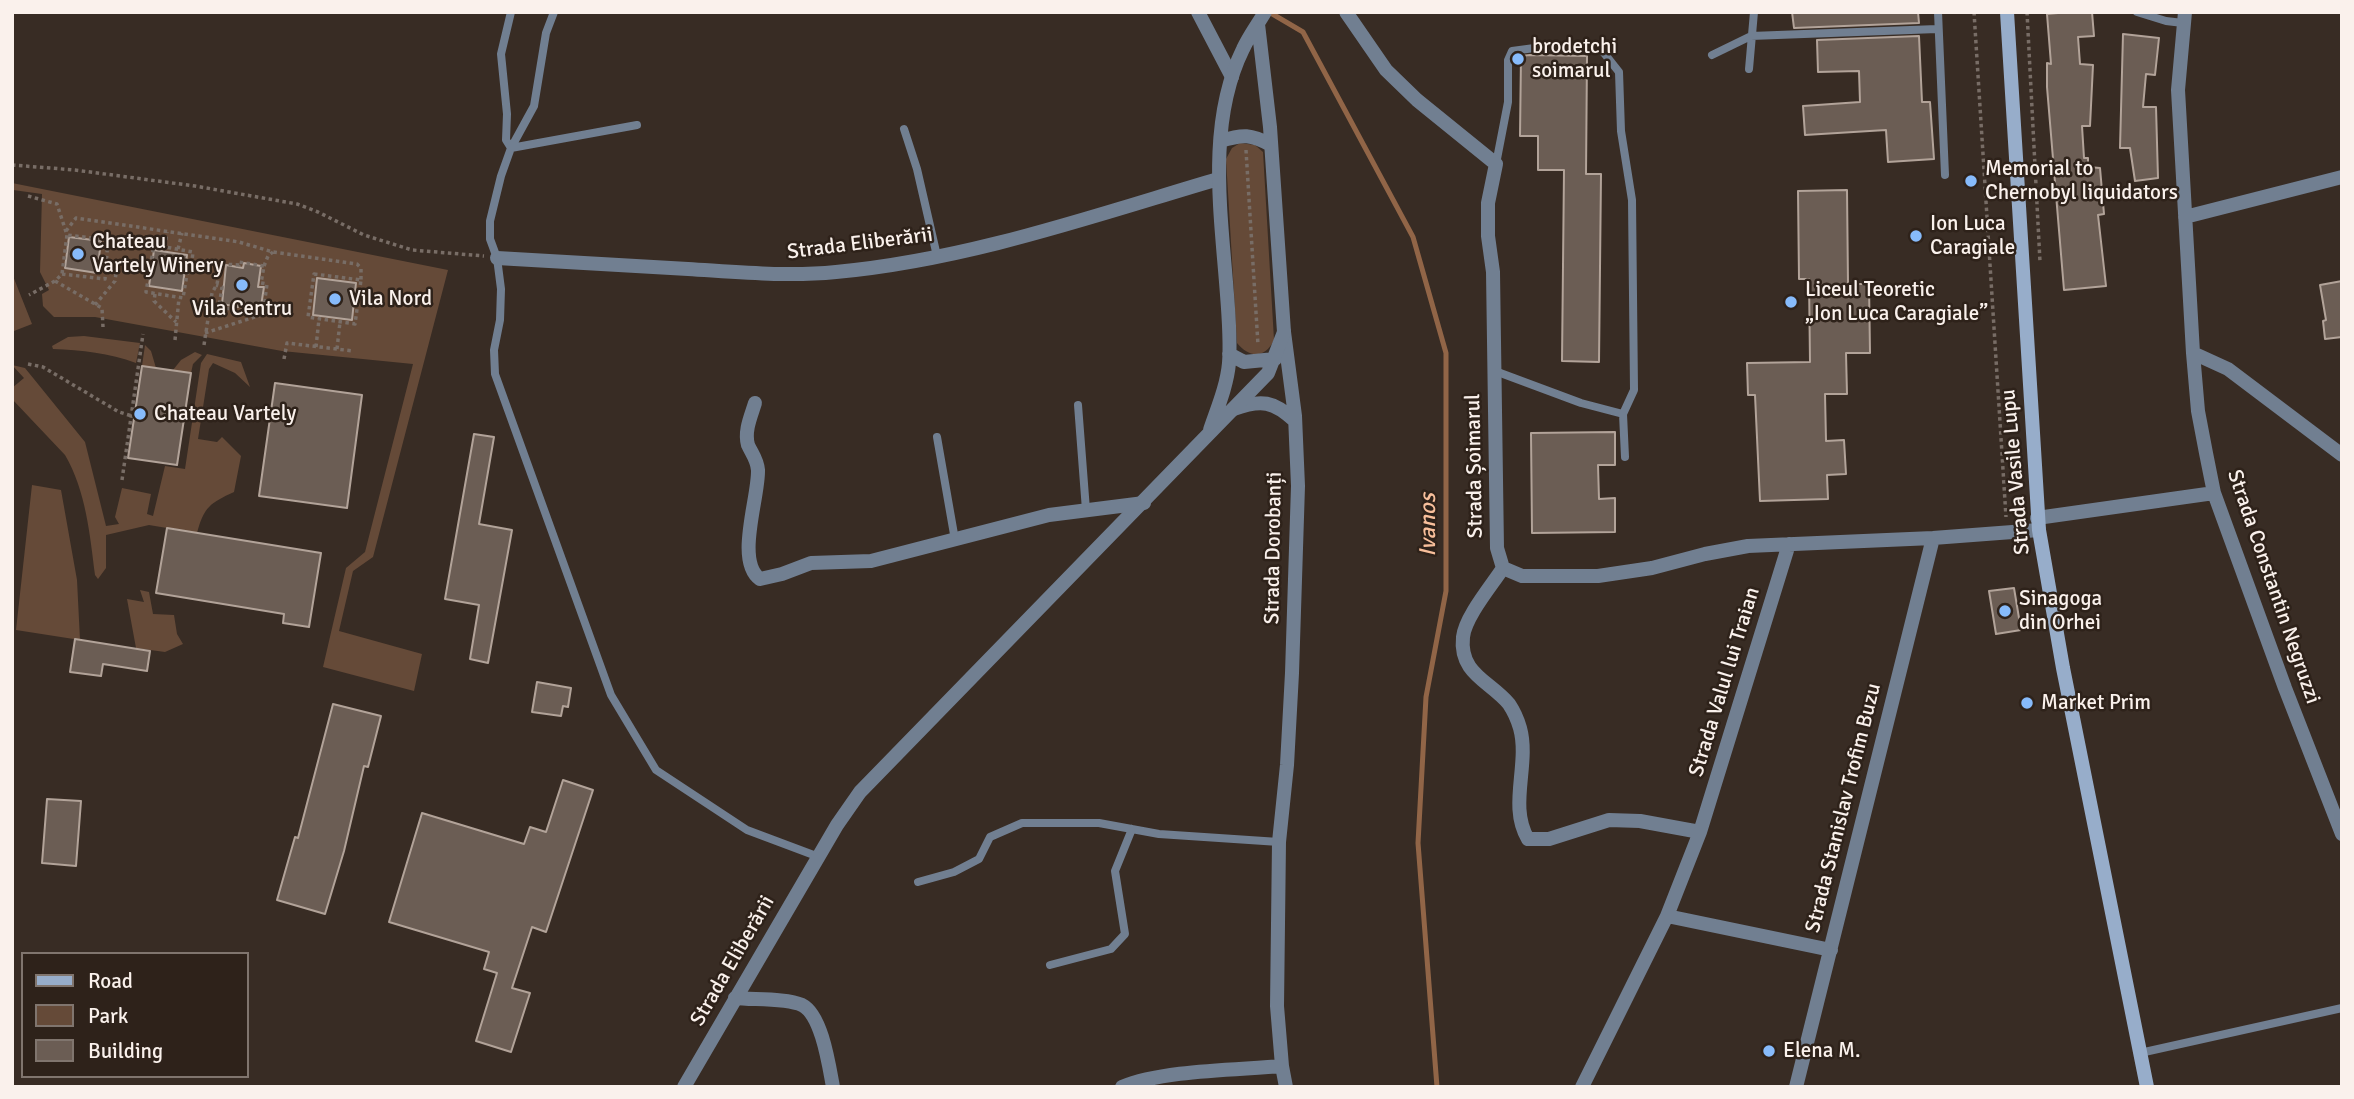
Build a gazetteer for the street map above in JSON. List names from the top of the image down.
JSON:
{
  "streets": {
    "main road": ["Strada Vasile Lupu"],
    "street": [
      "Strada Eliberării",
      "Strada Șoimarul",
      "Strada Dorobanți",
      "Strada Constantin Negruzzi",
      "Strada Valul lui Traian",
      "Strada Stanislav Trofim Buzu"
    ]
  },
  "crossings": [
    ["Strada Eliberării", "Strada Dorobanți"]
  ],
  "water": ["Ivanos"],
  "places": [
    "brodetchi soimarul",
    "Memorial to Chernobyl liquidators",
    "Ion Luca Caragiale",
    "Chateau Vartely Winery",
    "Vila Centru",
    "Vila Nord",
    "Liceul Teoretic „Ion Luca Caragiale”",
    "Chateau Vartely",
    "Sinagoga din Orhei",
    "Market Prim",
    "Elena M."
  ],
  "legend": ["Road", "Park", "Building"]
}
